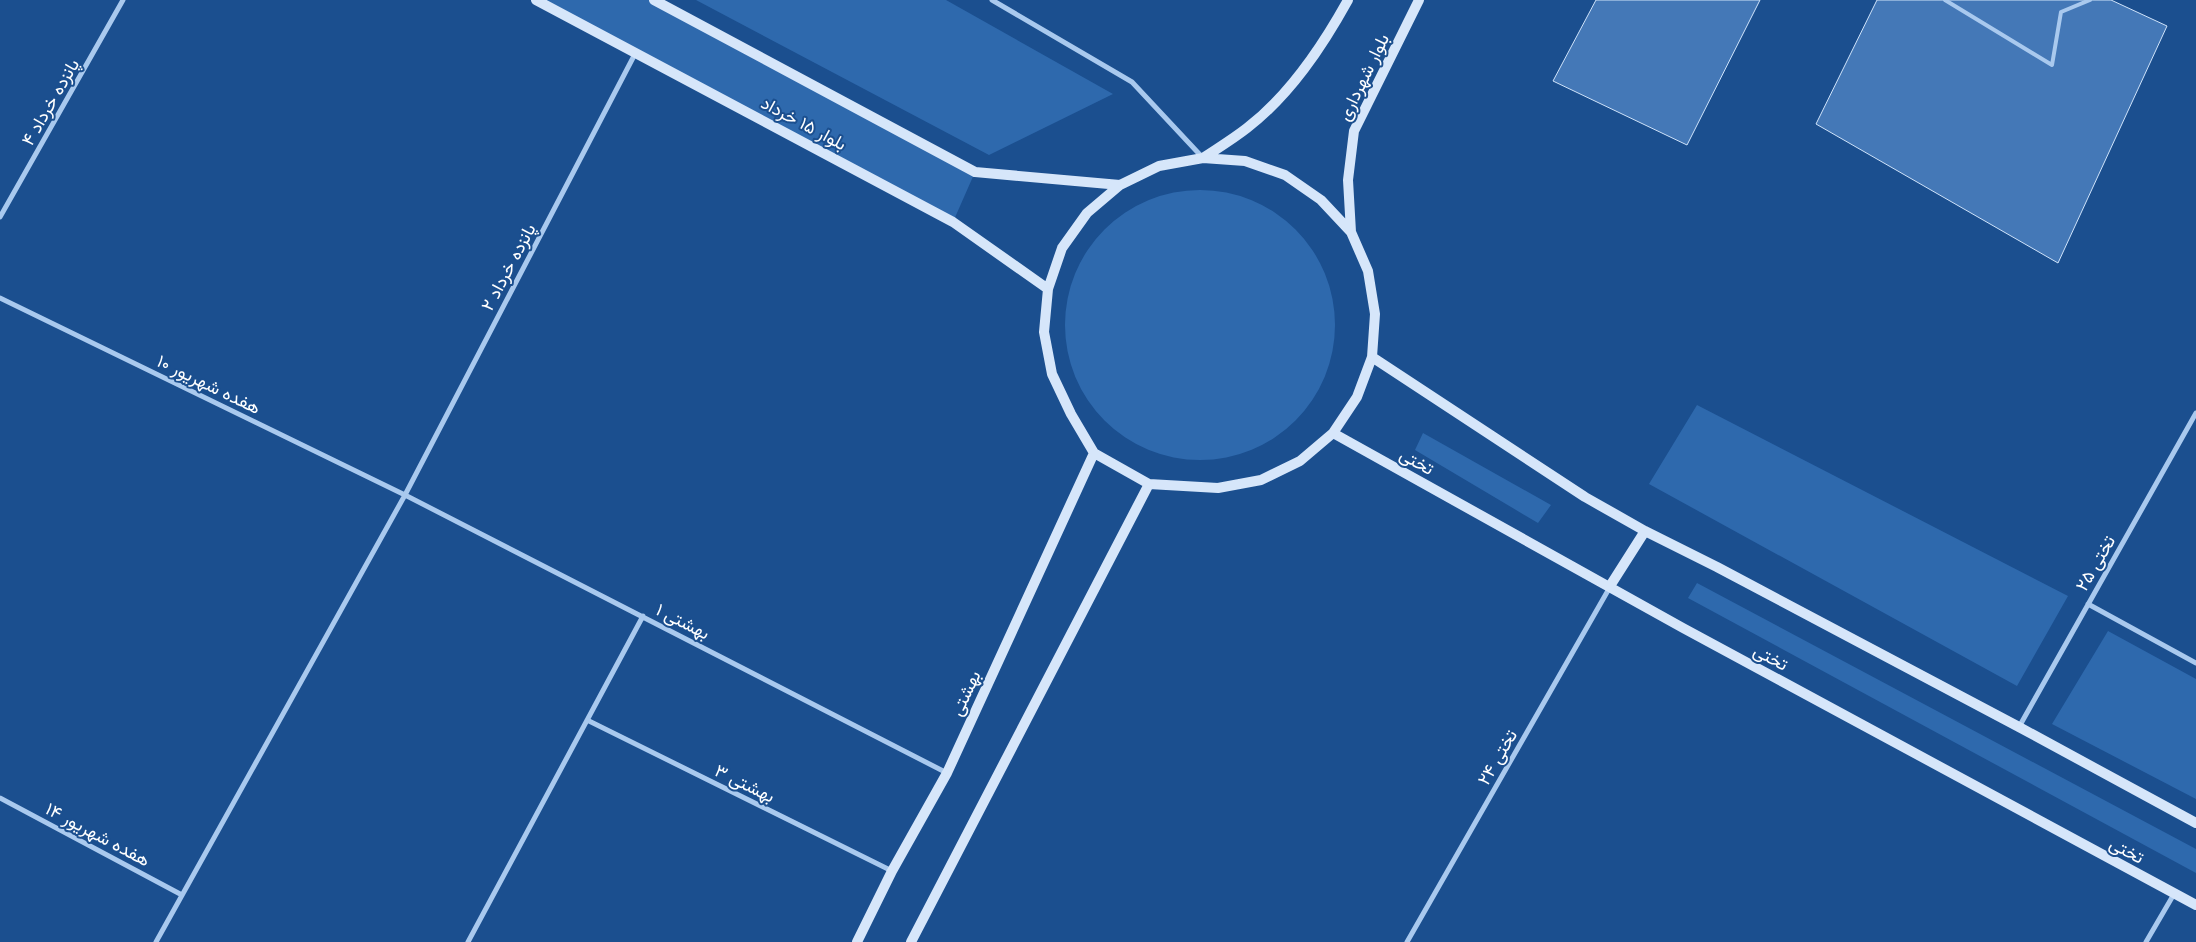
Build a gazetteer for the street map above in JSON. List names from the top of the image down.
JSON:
{
  "streets": {
    "main road": [
      "بلوار شهرداری",
      "بلوار ۱۵ خرداد",
      "تختی",
      "بهشتی"
    ],
    "street": [
      "پانزده خرداد ۴",
      "پانزده خرداد ۲",
      "هفده شهریور ۱۰",
      "تختی ۲۵",
      "بهشتی ۱",
      "تختی ۲۴",
      "بهشتی ۳",
      "هفده شهریور ۱۴"
    ]
  },
  "crossings": [
    ["بلوار ۱۵ خرداد", "پانزده خرداد ۲"],
    ["پانزده خرداد ۲", "هفده شهریور ۱۰"],
    ["پانزده خرداد ۲", "بهشتی ۱"],
    ["پانزده خرداد ۲", "هفده شهریور ۱۴"],
    ["هفده شهریور ۱۰", "بهشتی ۱"],
    ["تختی", "تختی ۲۴"],
    ["بهشتی ۱", "بهشتی"],
    ["بهشتی", "بهشتی ۳"]
  ]
}
